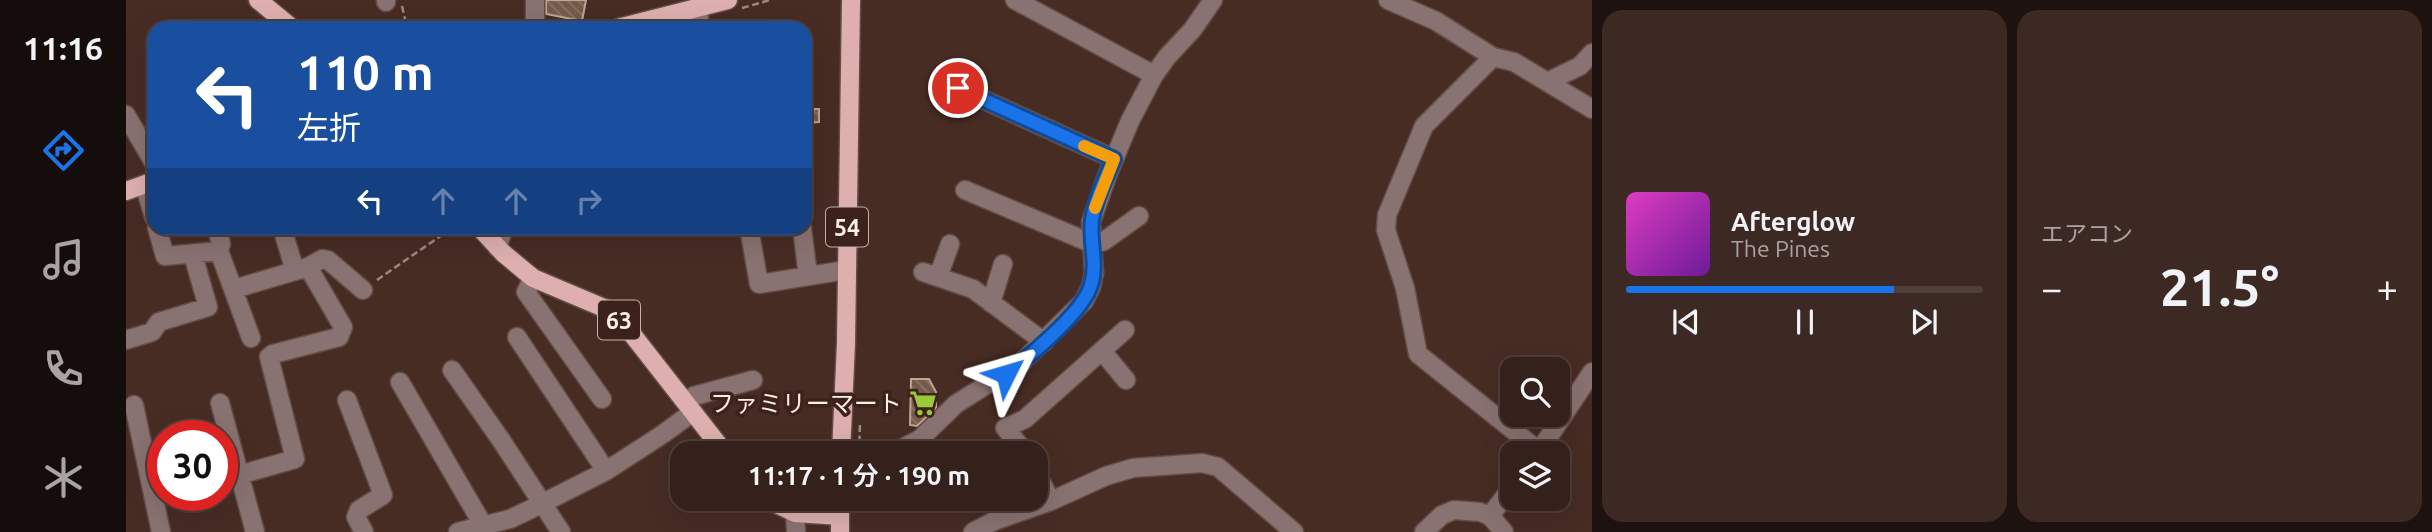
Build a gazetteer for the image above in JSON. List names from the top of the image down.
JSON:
{
  "streets": {
    "main road": ["54", "63"]
  },
  "places": {
    "supermarket": ["ファミリーマート"]
  },
  "page": {
    "tabs": "11:16",
    "tile": "エアコン",
    "turn": ["110 m", "左折"],
    "song": ["Afterglow", "The Pines"],
    "heat": ["−", "21.5°", "+"],
    "limit": "30",
    "trip": "11:17 · 1 分 · 190 m"
  }
}
